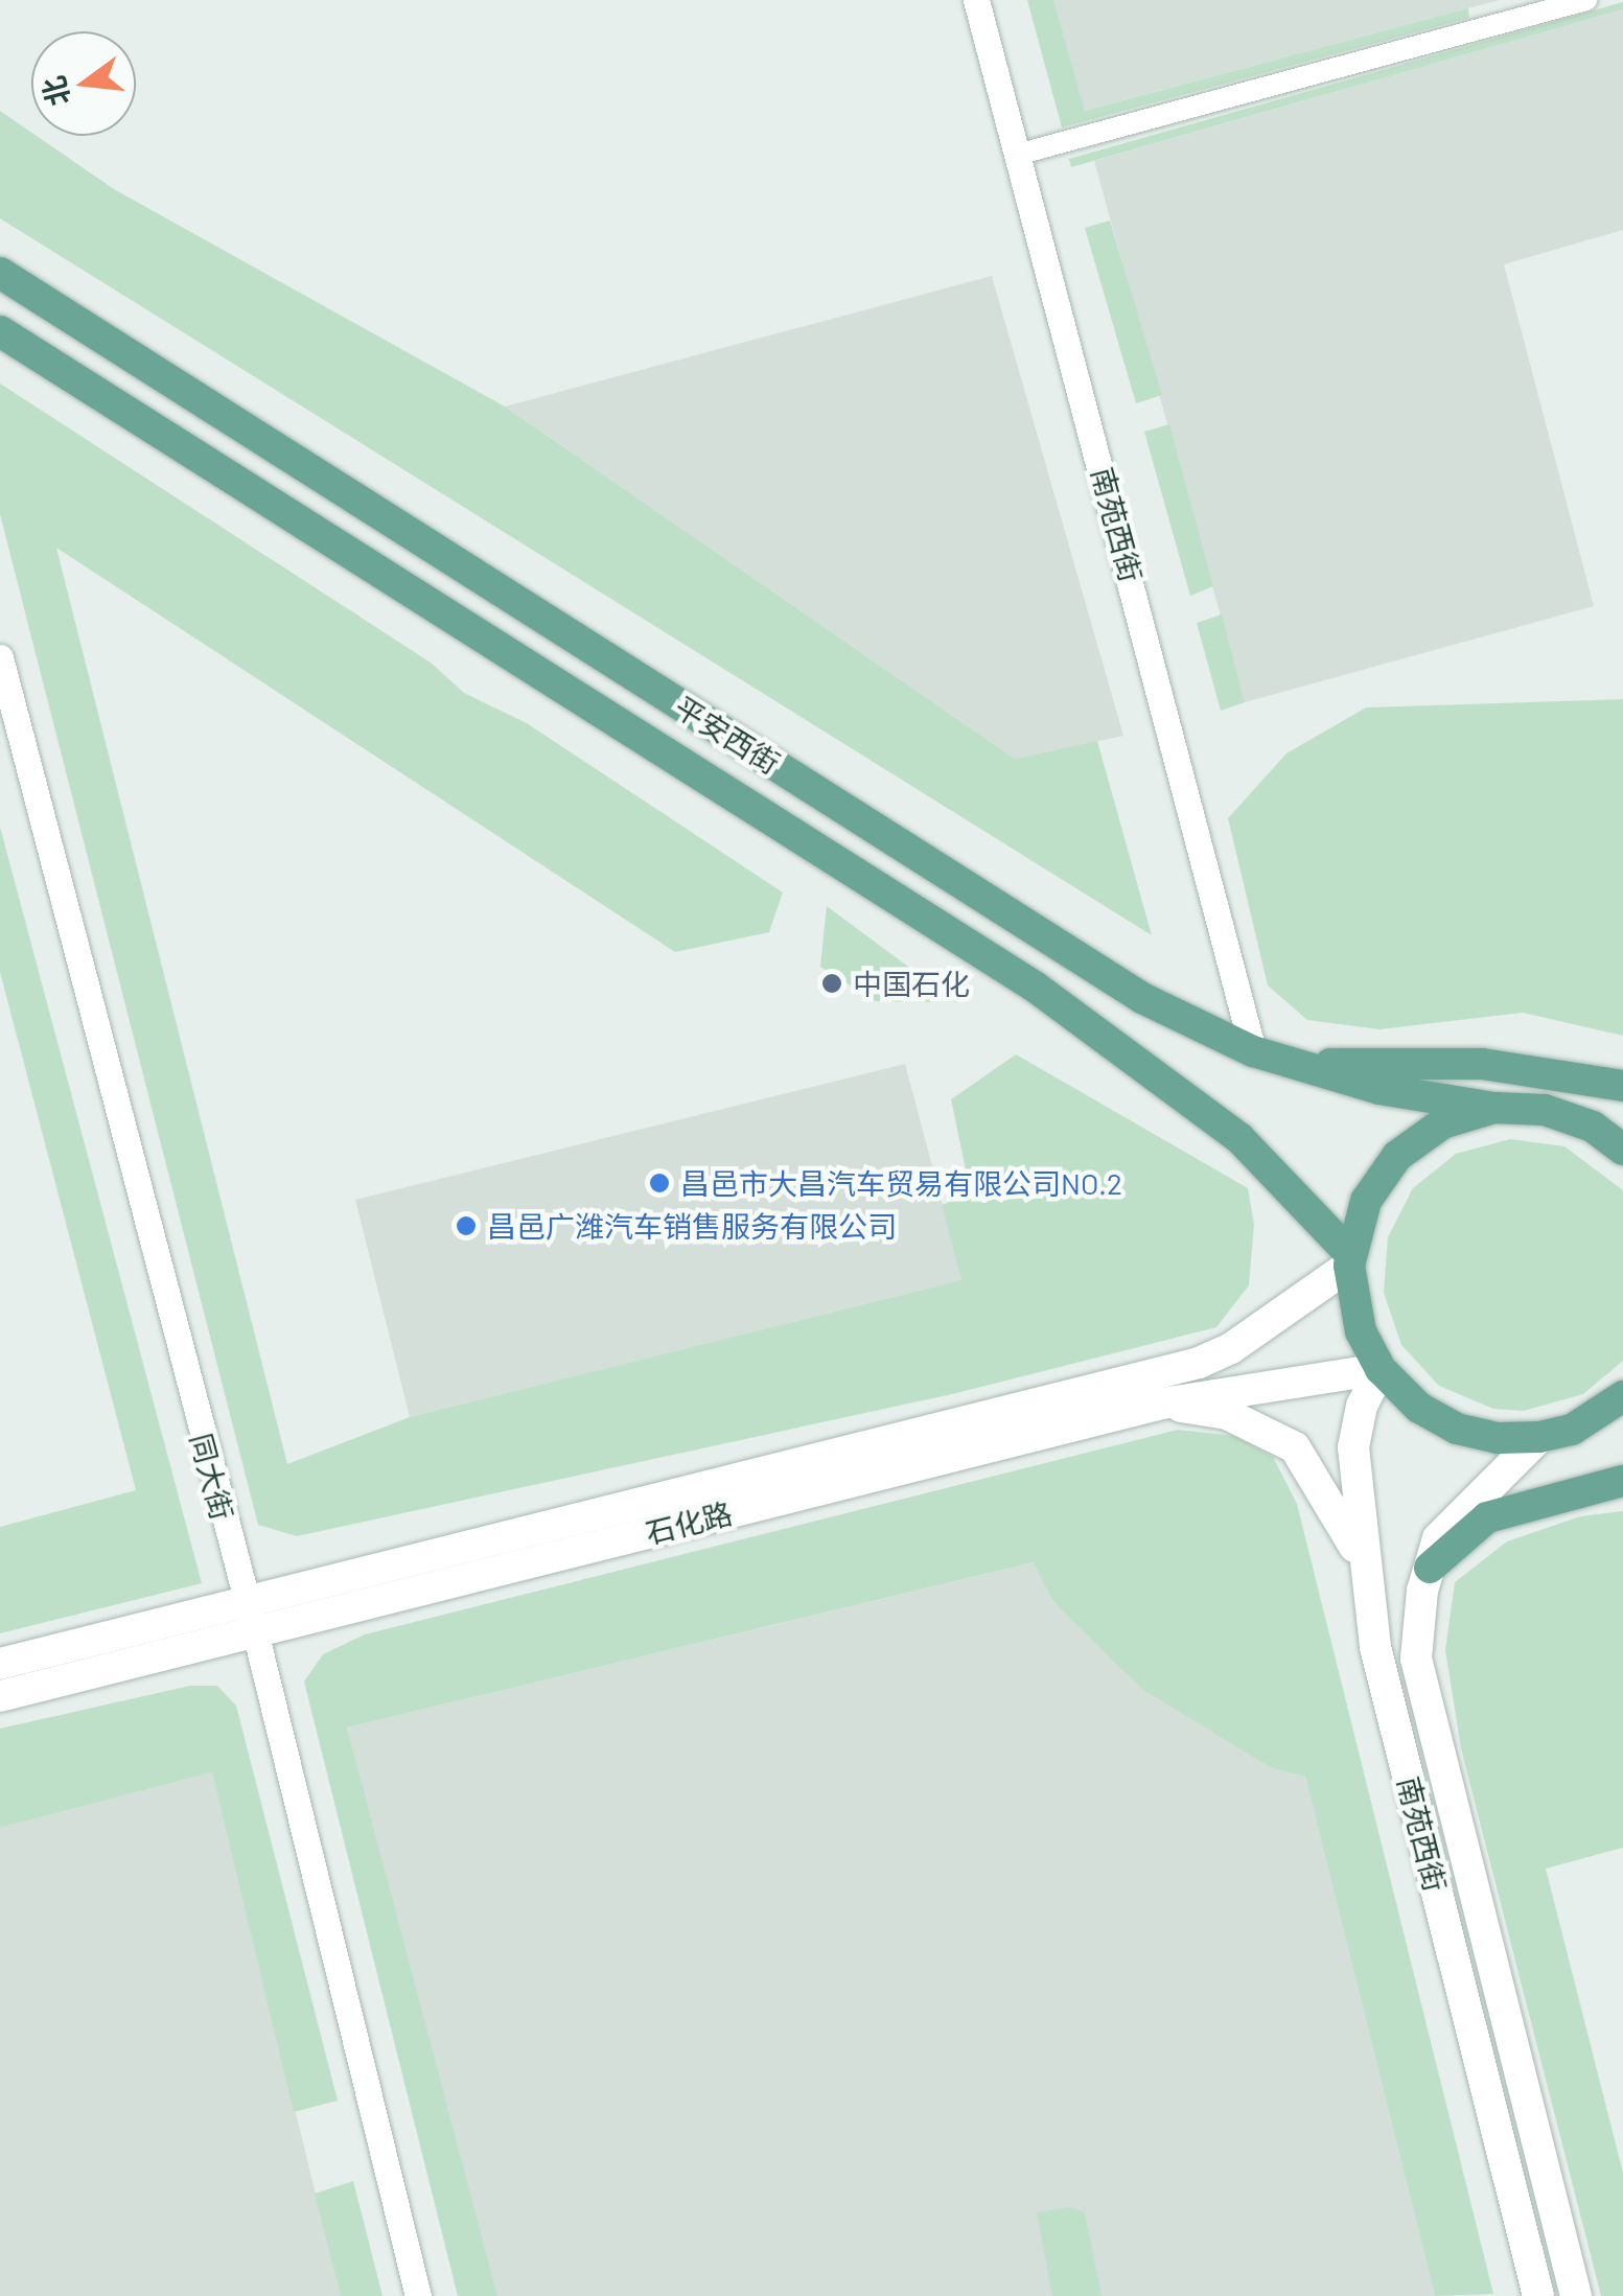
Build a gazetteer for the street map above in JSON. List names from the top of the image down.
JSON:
{
  "streets": {
    "main road": ["南苑西街", "平安西街", "石化路"],
    "street": ["同大街"]
  },
  "crossings": [
    ["南苑西街", "平安西街"],
    ["南苑西街", "石化路"],
    ["平安西街", "石化路"],
    ["同大街", "石化路"]
  ],
  "places": ["中国石化", "昌邑市大昌汽车贸易有限公司NO.2", "昌邑广潍汽车销售服务有限公司"],
  "north": "left"
}
